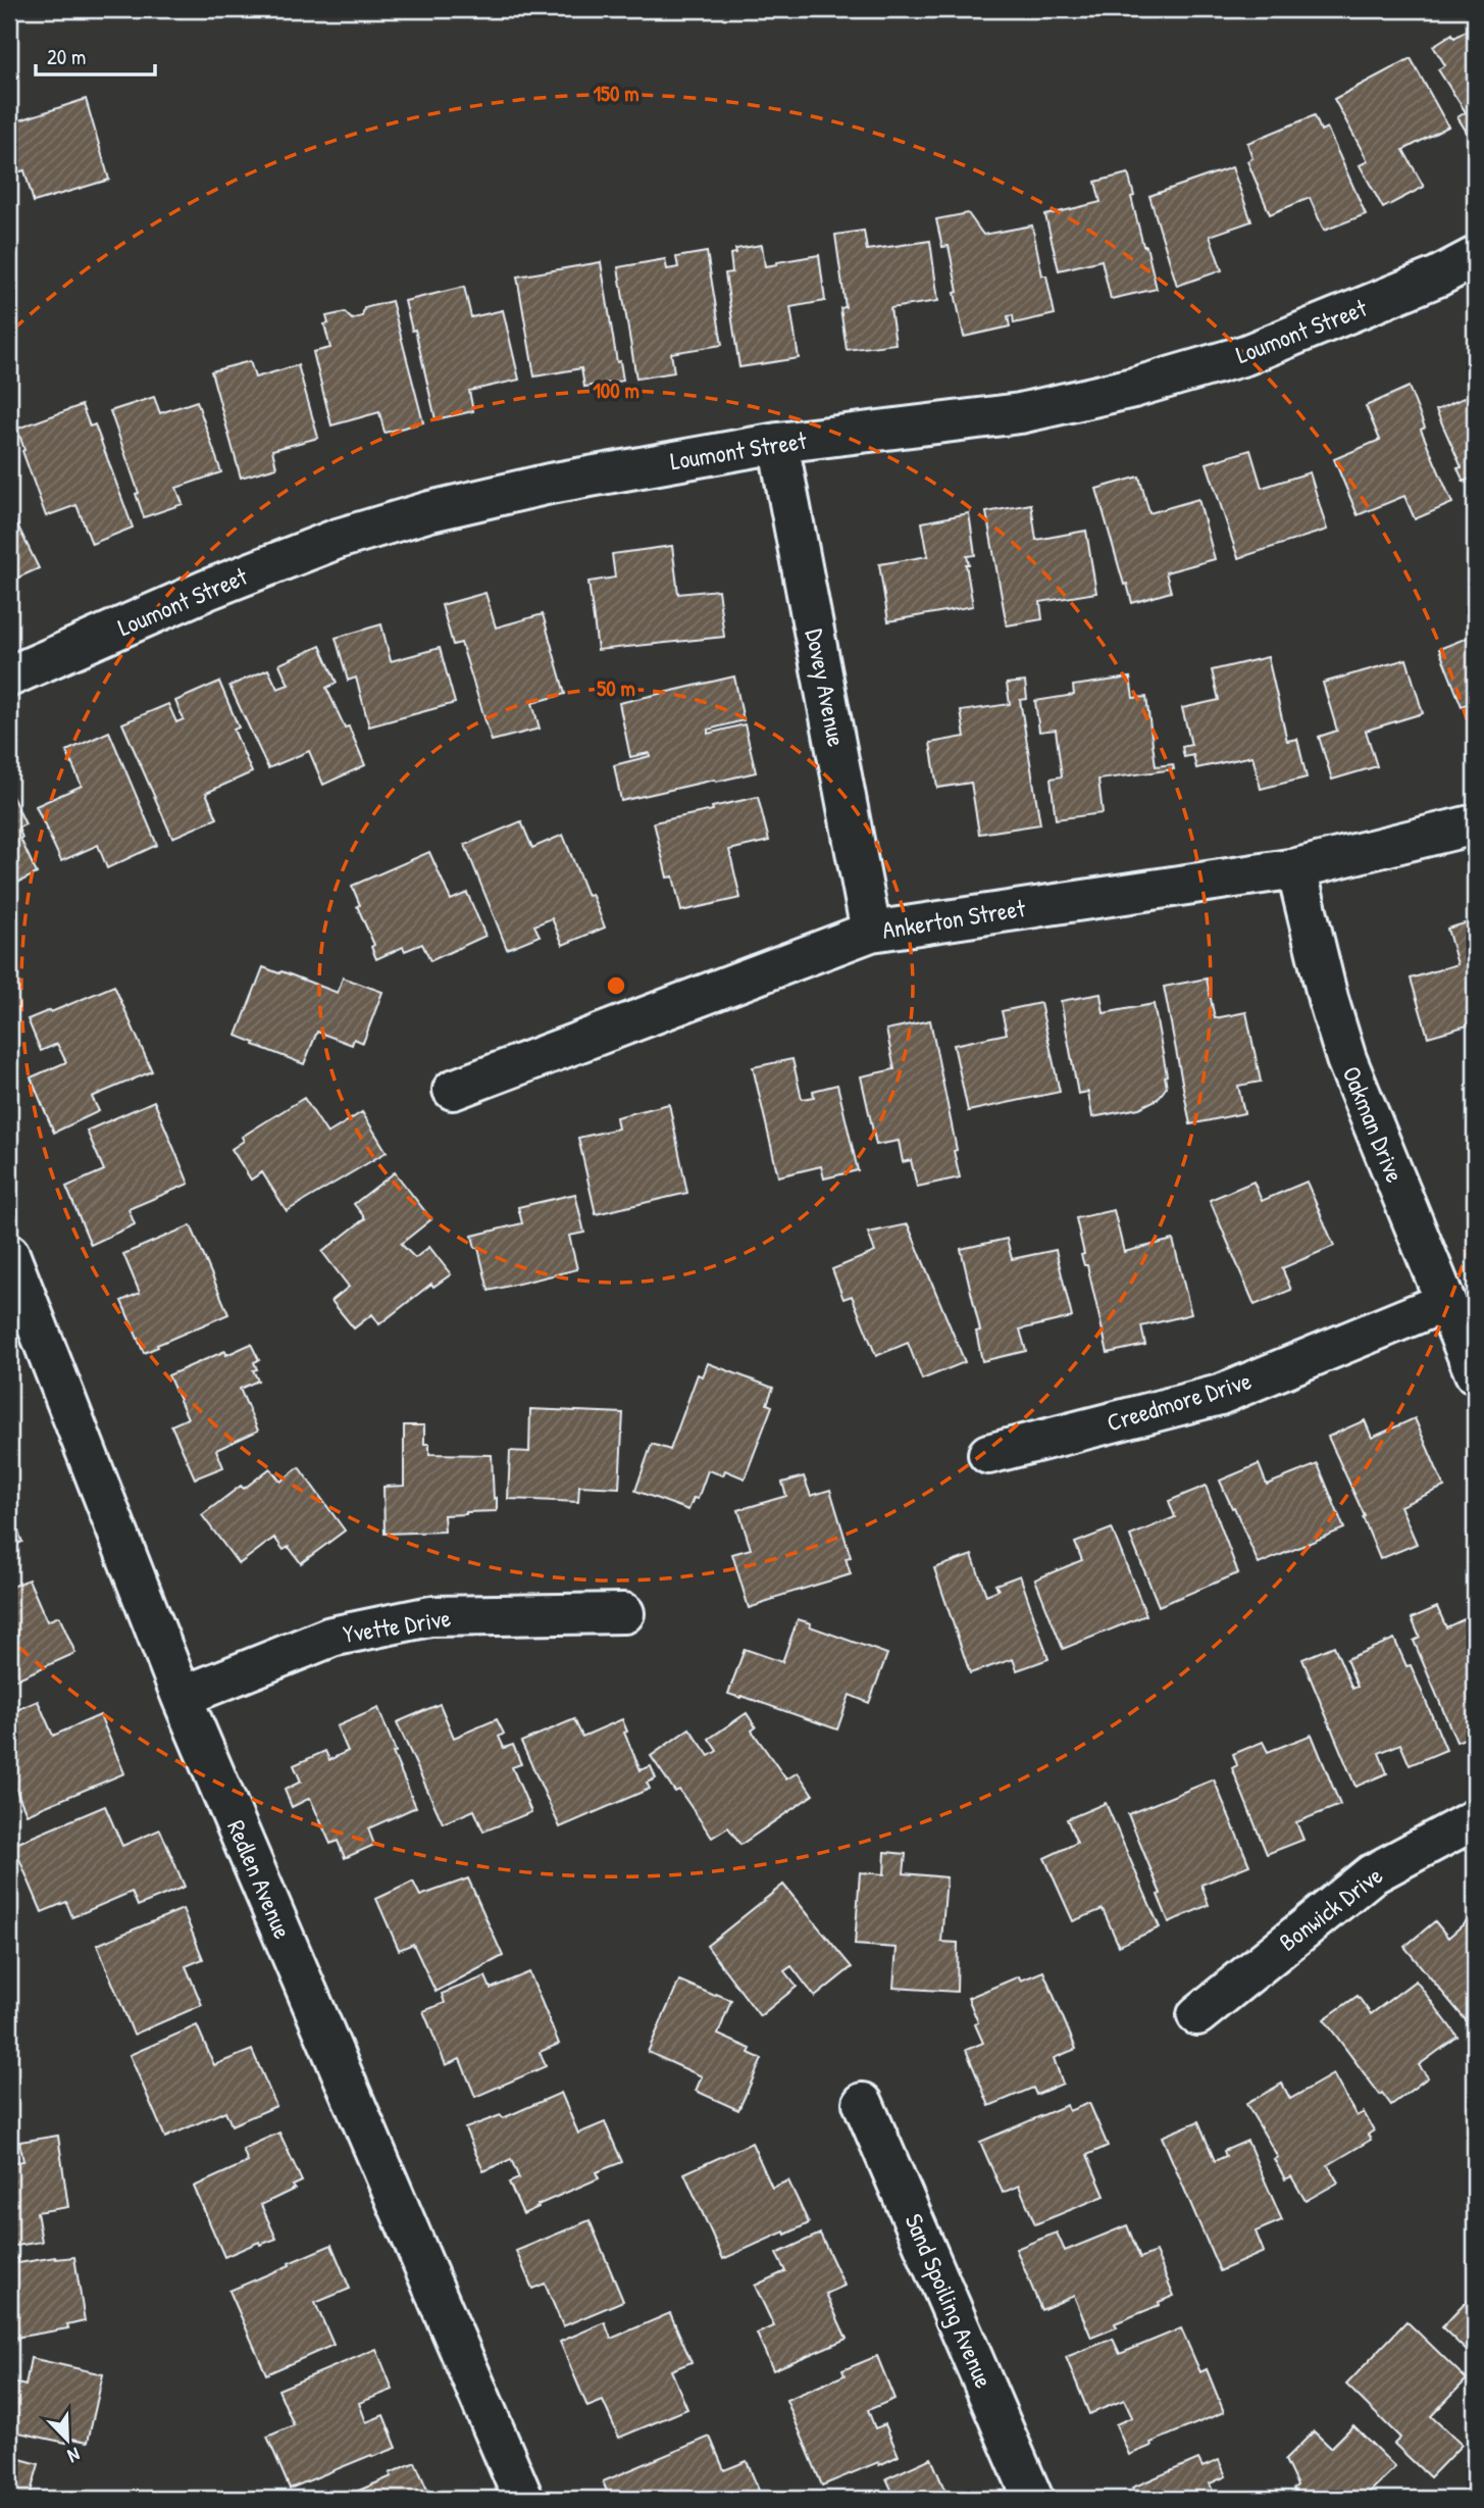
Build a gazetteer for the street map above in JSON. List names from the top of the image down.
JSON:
{
  "streets": {
    "street": [
      "Loumont Street",
      "Dovey Avenue",
      "Ankerton Street",
      "Oakman Drive",
      "Creedmore Drive",
      "Yvette Drive",
      "Redlen Avenue",
      "Bonwick Drive",
      "Sand Spoiling Avenue"
    ]
  },
  "crossings": [
    ["Loumont Street", "Dovey Avenue"],
    ["Dovey Avenue", "Ankerton Street"],
    ["Ankerton Street", "Oakman Drive"],
    ["Oakman Drive", "Creedmore Drive"],
    ["Yvette Drive", "Redlen Avenue"]
  ],
  "scale_bar": "20 m",
  "north": "bottom right",
  "rings": ["150 m", "100 m", "50 m"]
}
